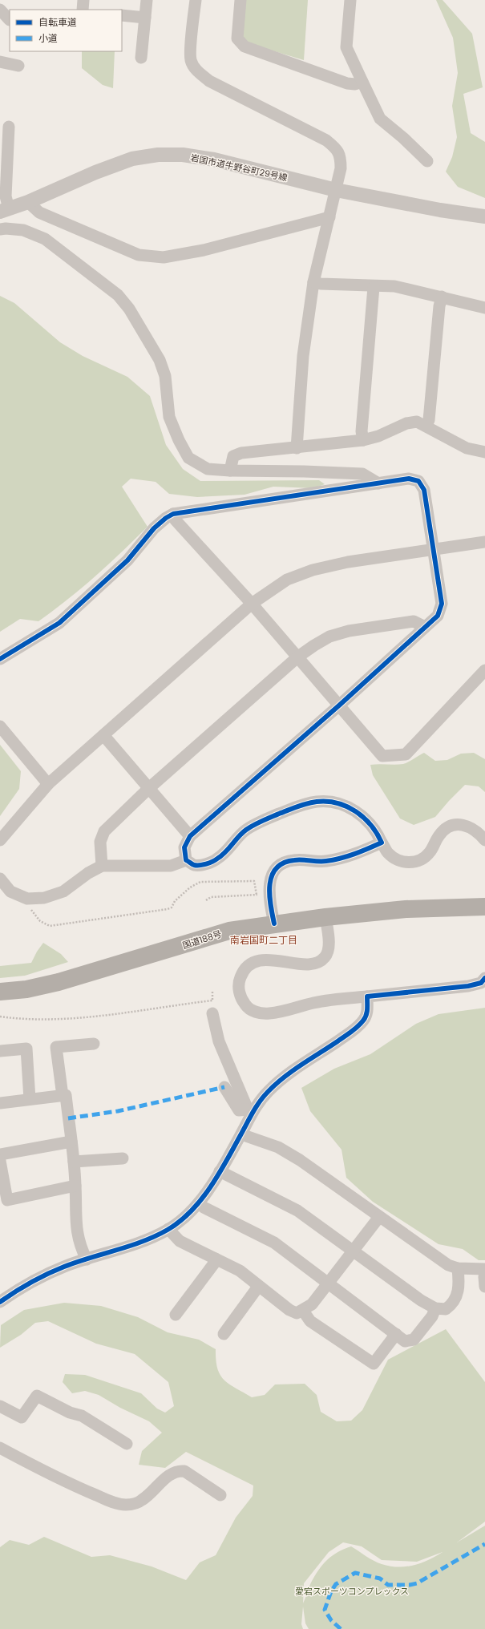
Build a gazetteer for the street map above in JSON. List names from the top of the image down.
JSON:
{
  "streets": {
    "highway": ["国道188号"],
    "street": ["岩国市道牛野谷町29号線"]
  },
  "districts": ["南岩国町二丁目"],
  "parks": ["愛宕スポーツコンプレックス"],
  "legend": ["自転車道", "小道"]
}
